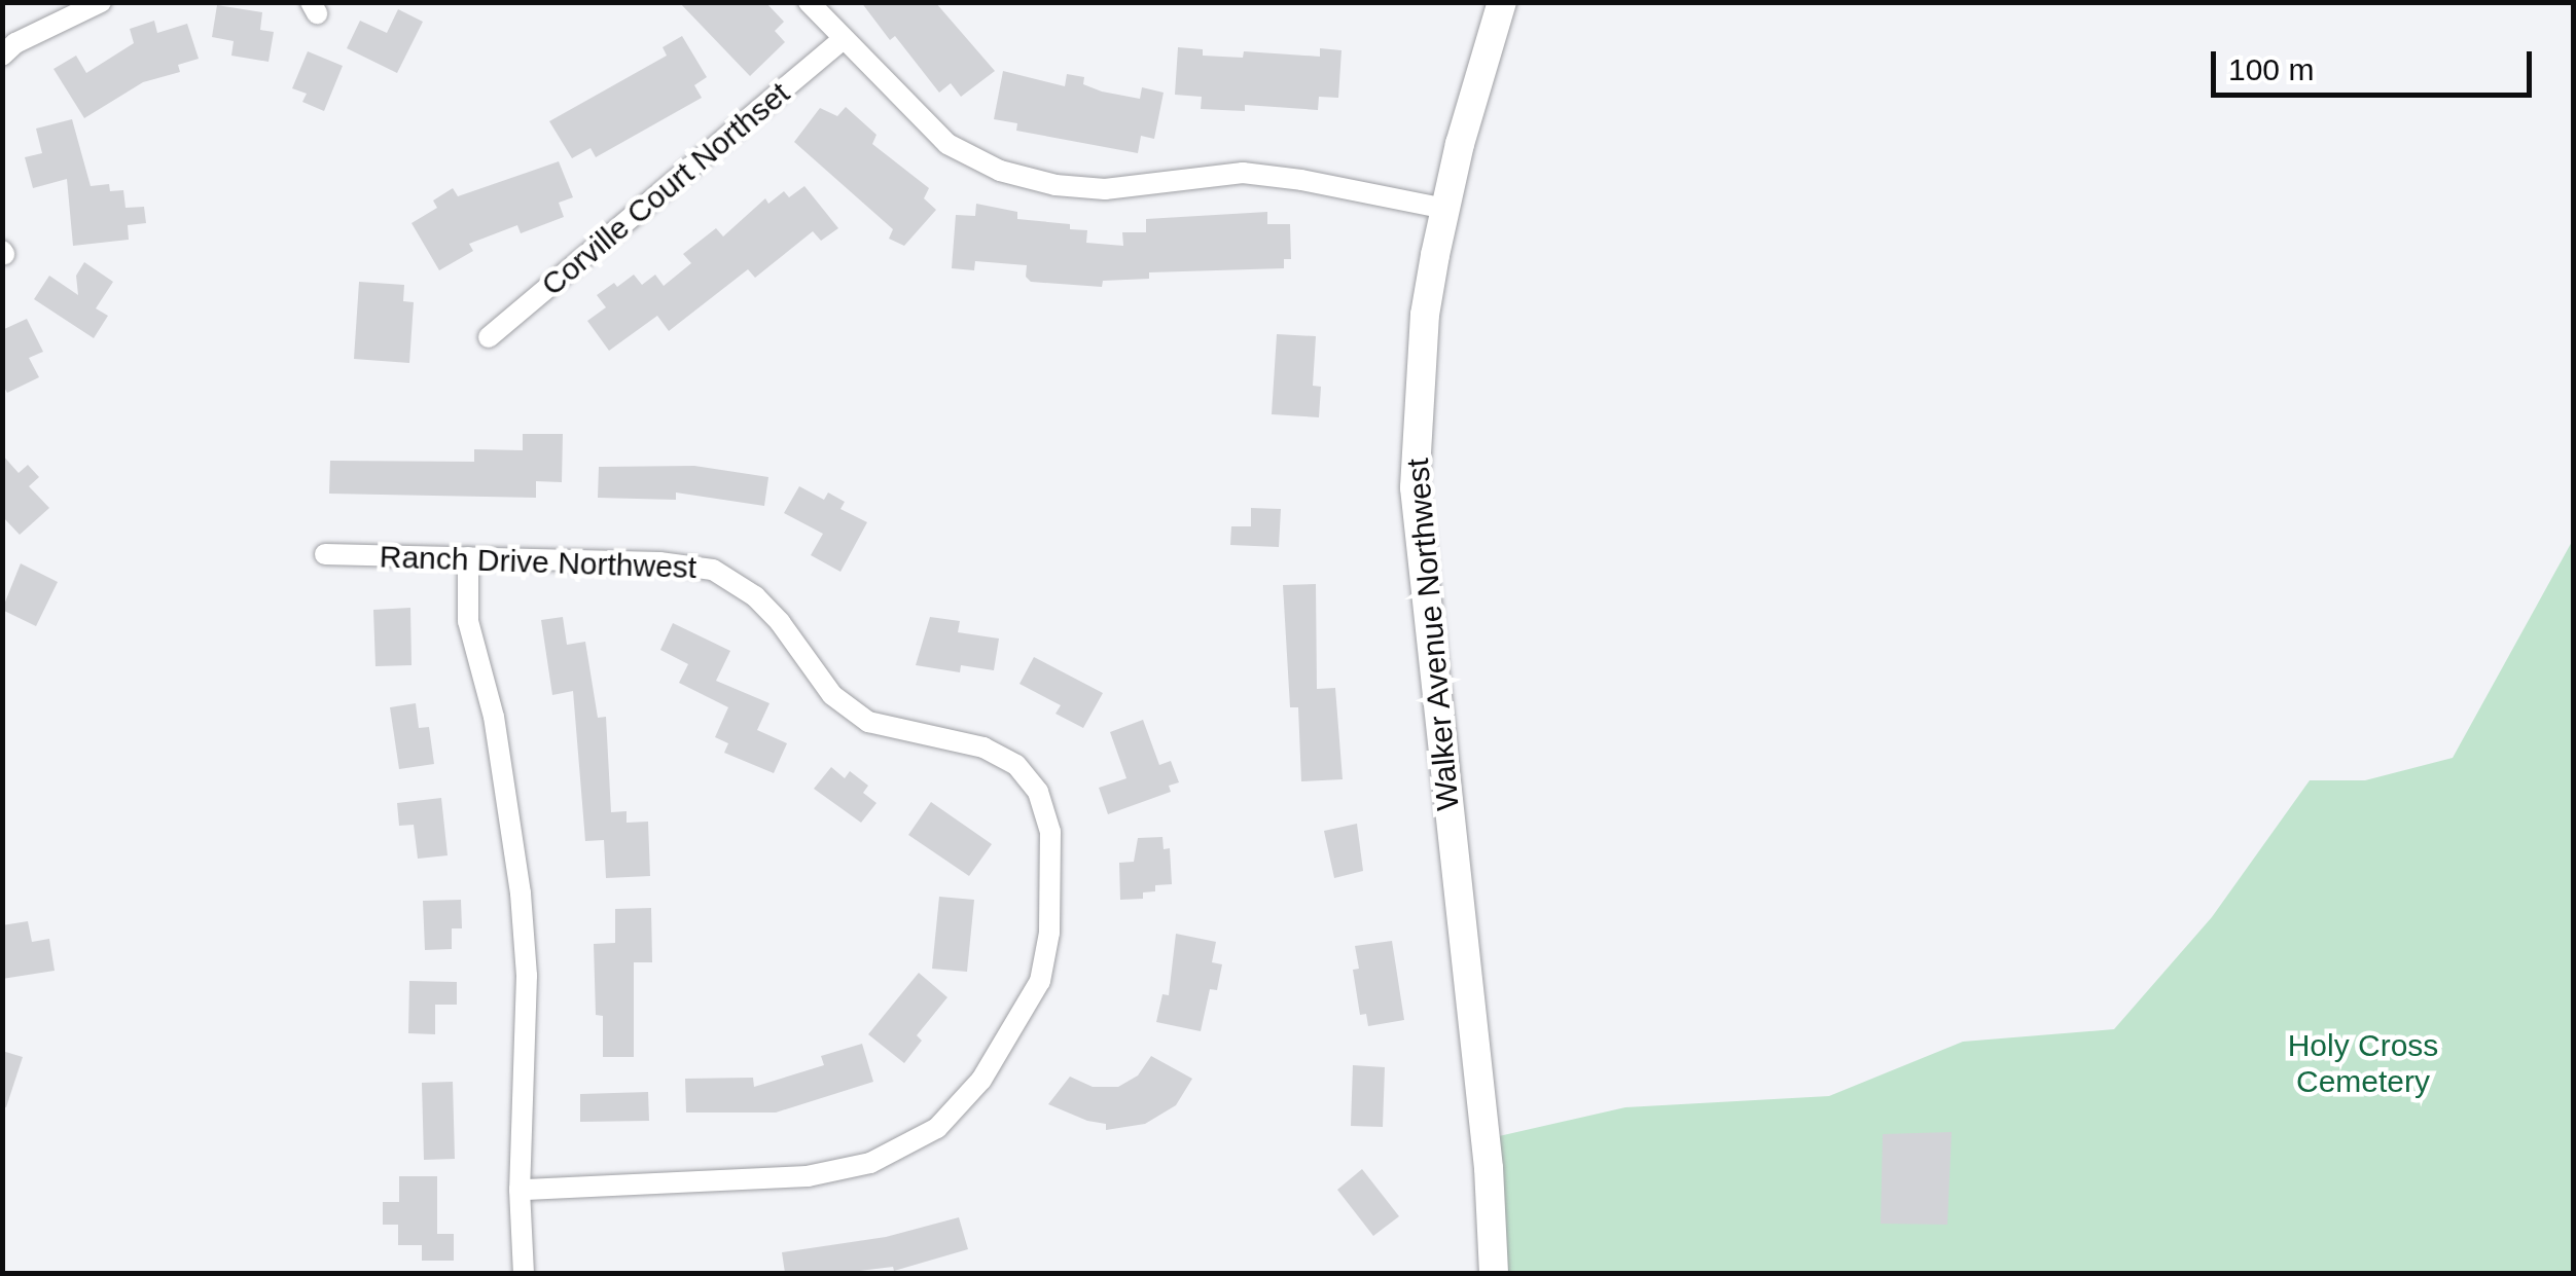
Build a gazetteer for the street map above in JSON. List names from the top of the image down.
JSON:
{
  "streets": {
    "main road": ["Walker Avenue Northwest"],
    "street": ["Corville Court Northset", "Ranch Drive Northwest"]
  },
  "parks": ["Holy Cross Cemetery"],
  "scale_bar": "100 m"
}
